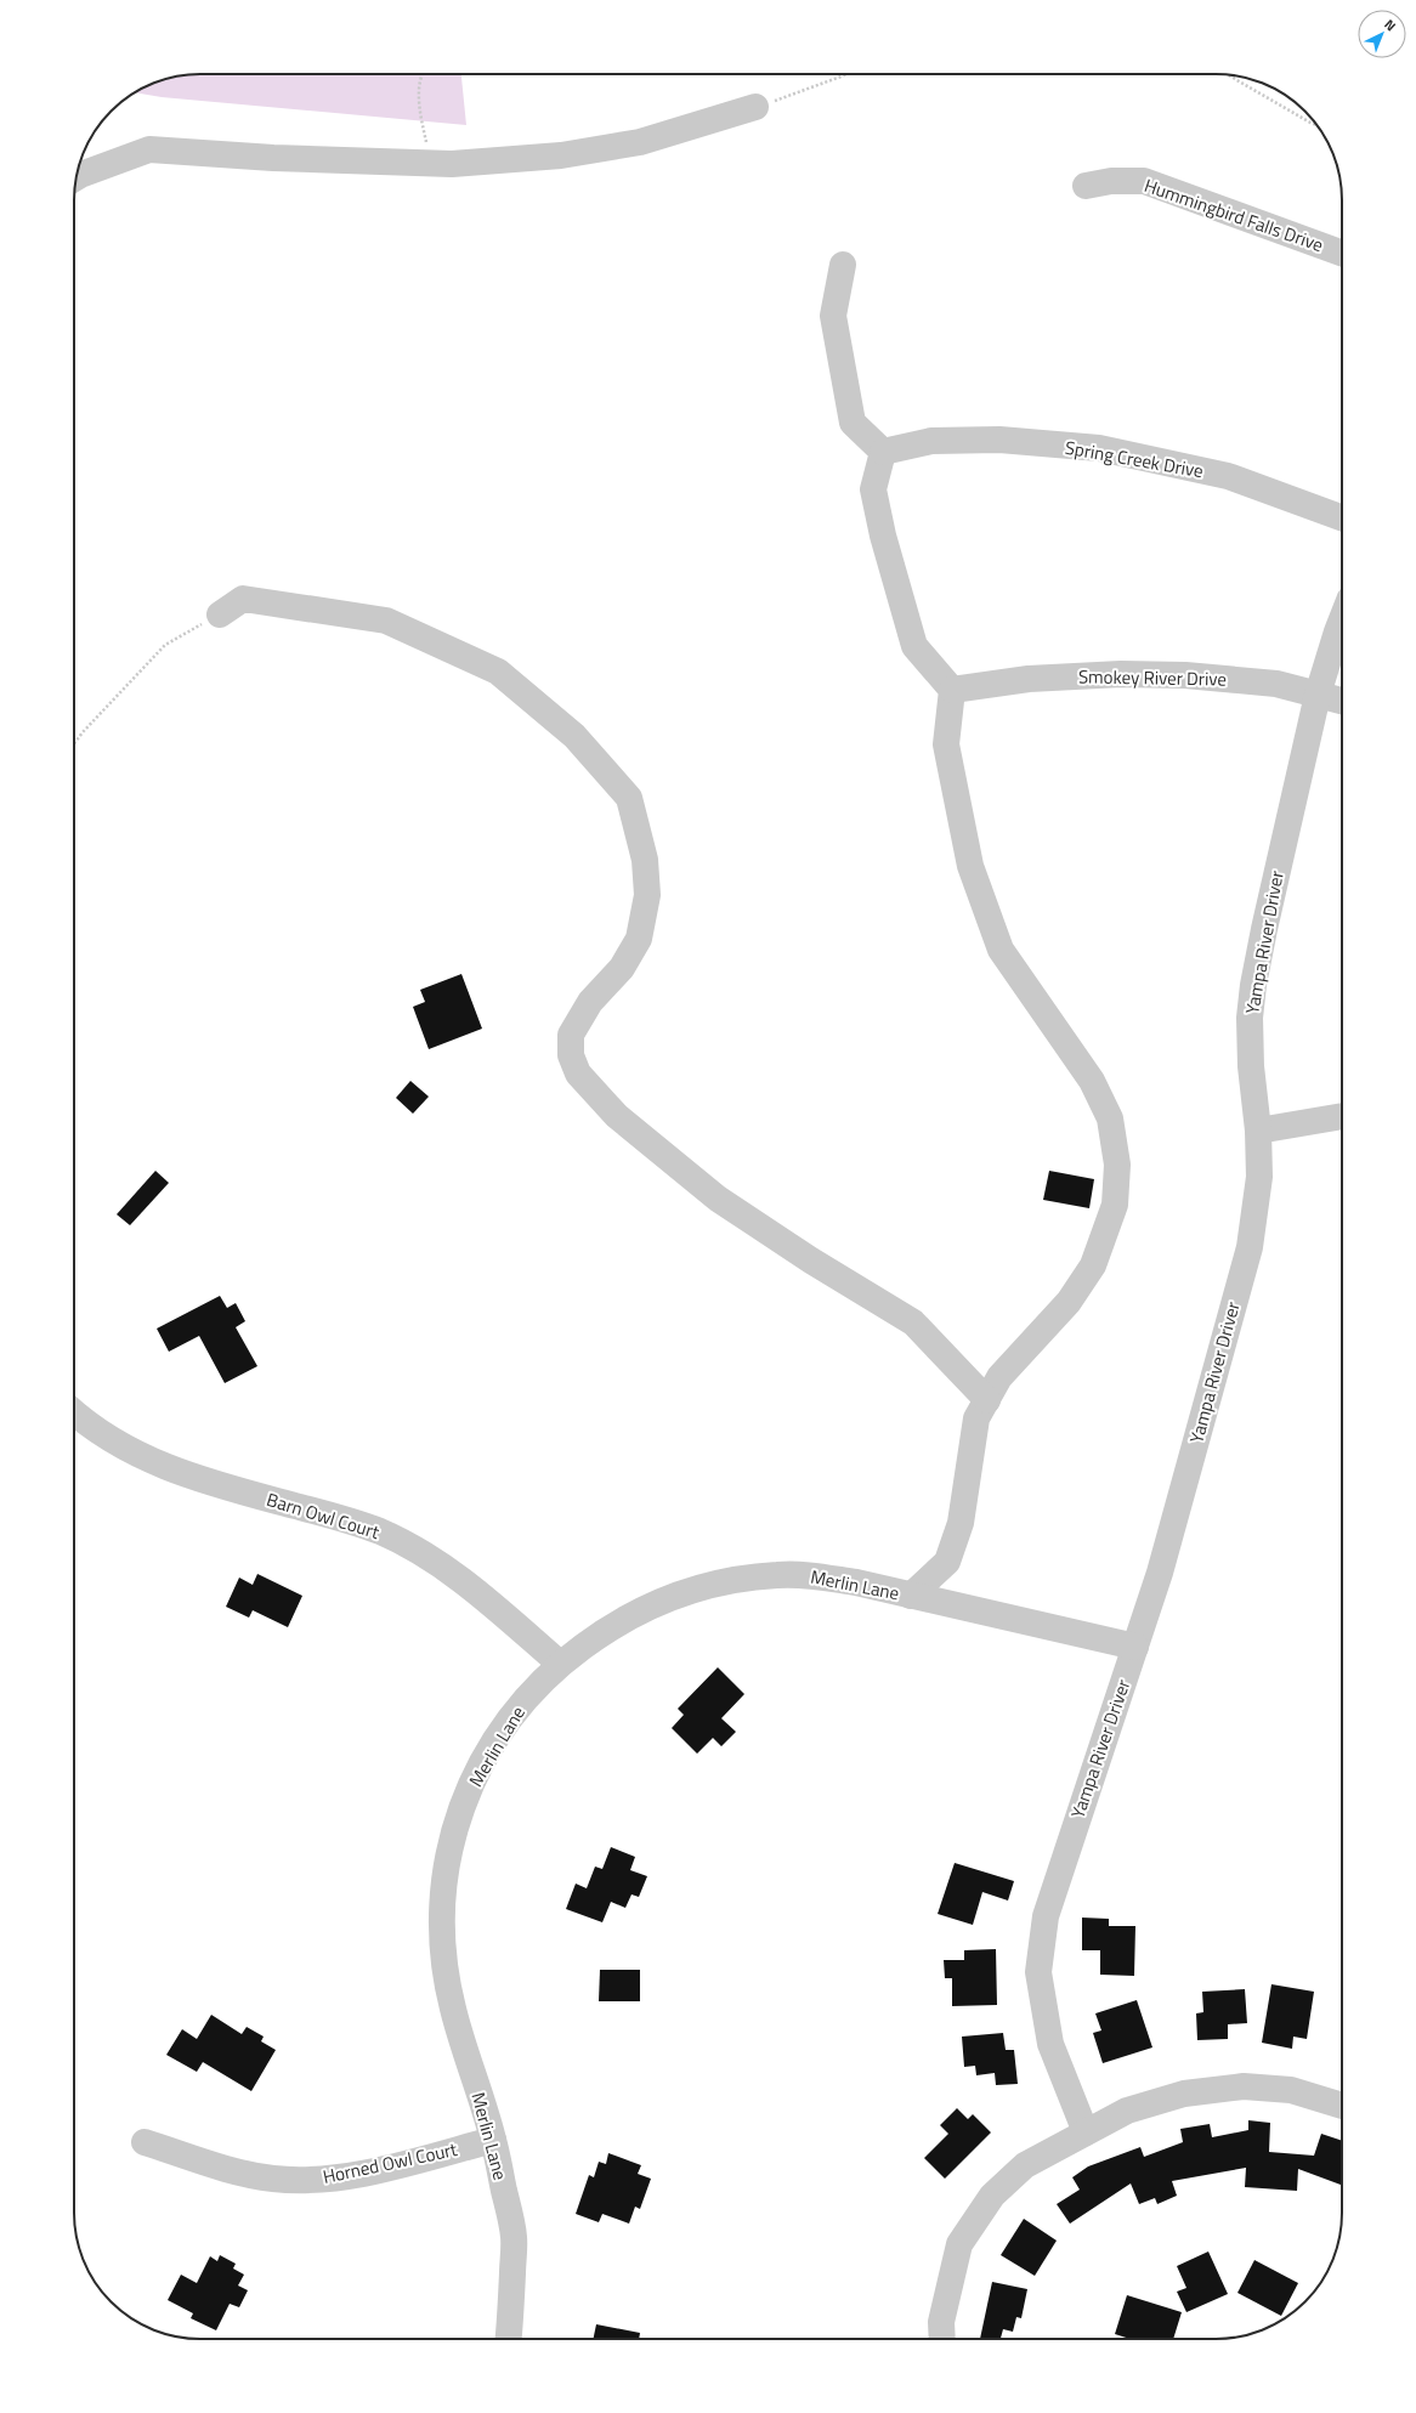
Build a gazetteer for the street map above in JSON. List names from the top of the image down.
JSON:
{
  "streets": {
    "street": [
      "Hummingbird Falls Drive",
      "Spring Creek Drive",
      "Smokey River Drive",
      "Yampa River Driver",
      "Barn Owl Court",
      "Merlin Lane",
      "Horned Owl Court"
    ]
  },
  "crossings": [
    ["Smokey River Drive", "Yampa River Driver"],
    ["Yampa River Driver", "Merlin Lane"],
    ["Barn Owl Court", "Merlin Lane"],
    ["Merlin Lane", "Horned Owl Court"]
  ],
  "north": "top right"
}
